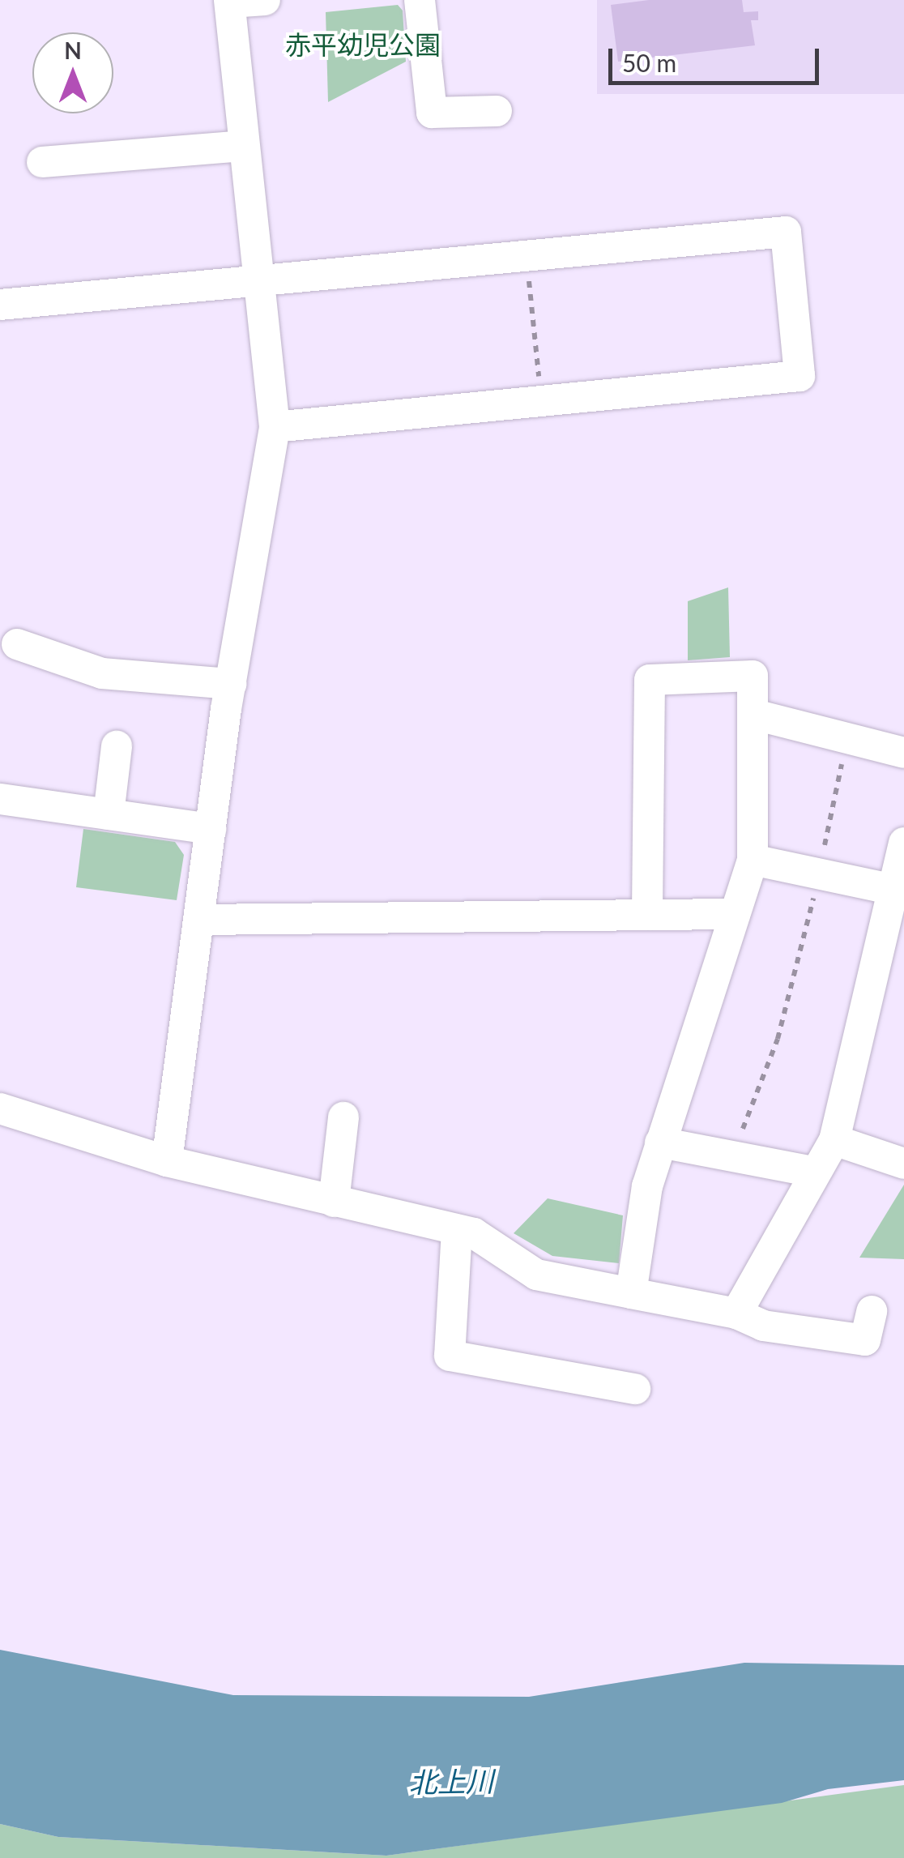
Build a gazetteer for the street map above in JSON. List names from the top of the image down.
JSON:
{
  "water": ["北上川"],
  "parks": ["赤平幼児公園"],
  "scale_bar": "50 m",
  "north": "top"
}
